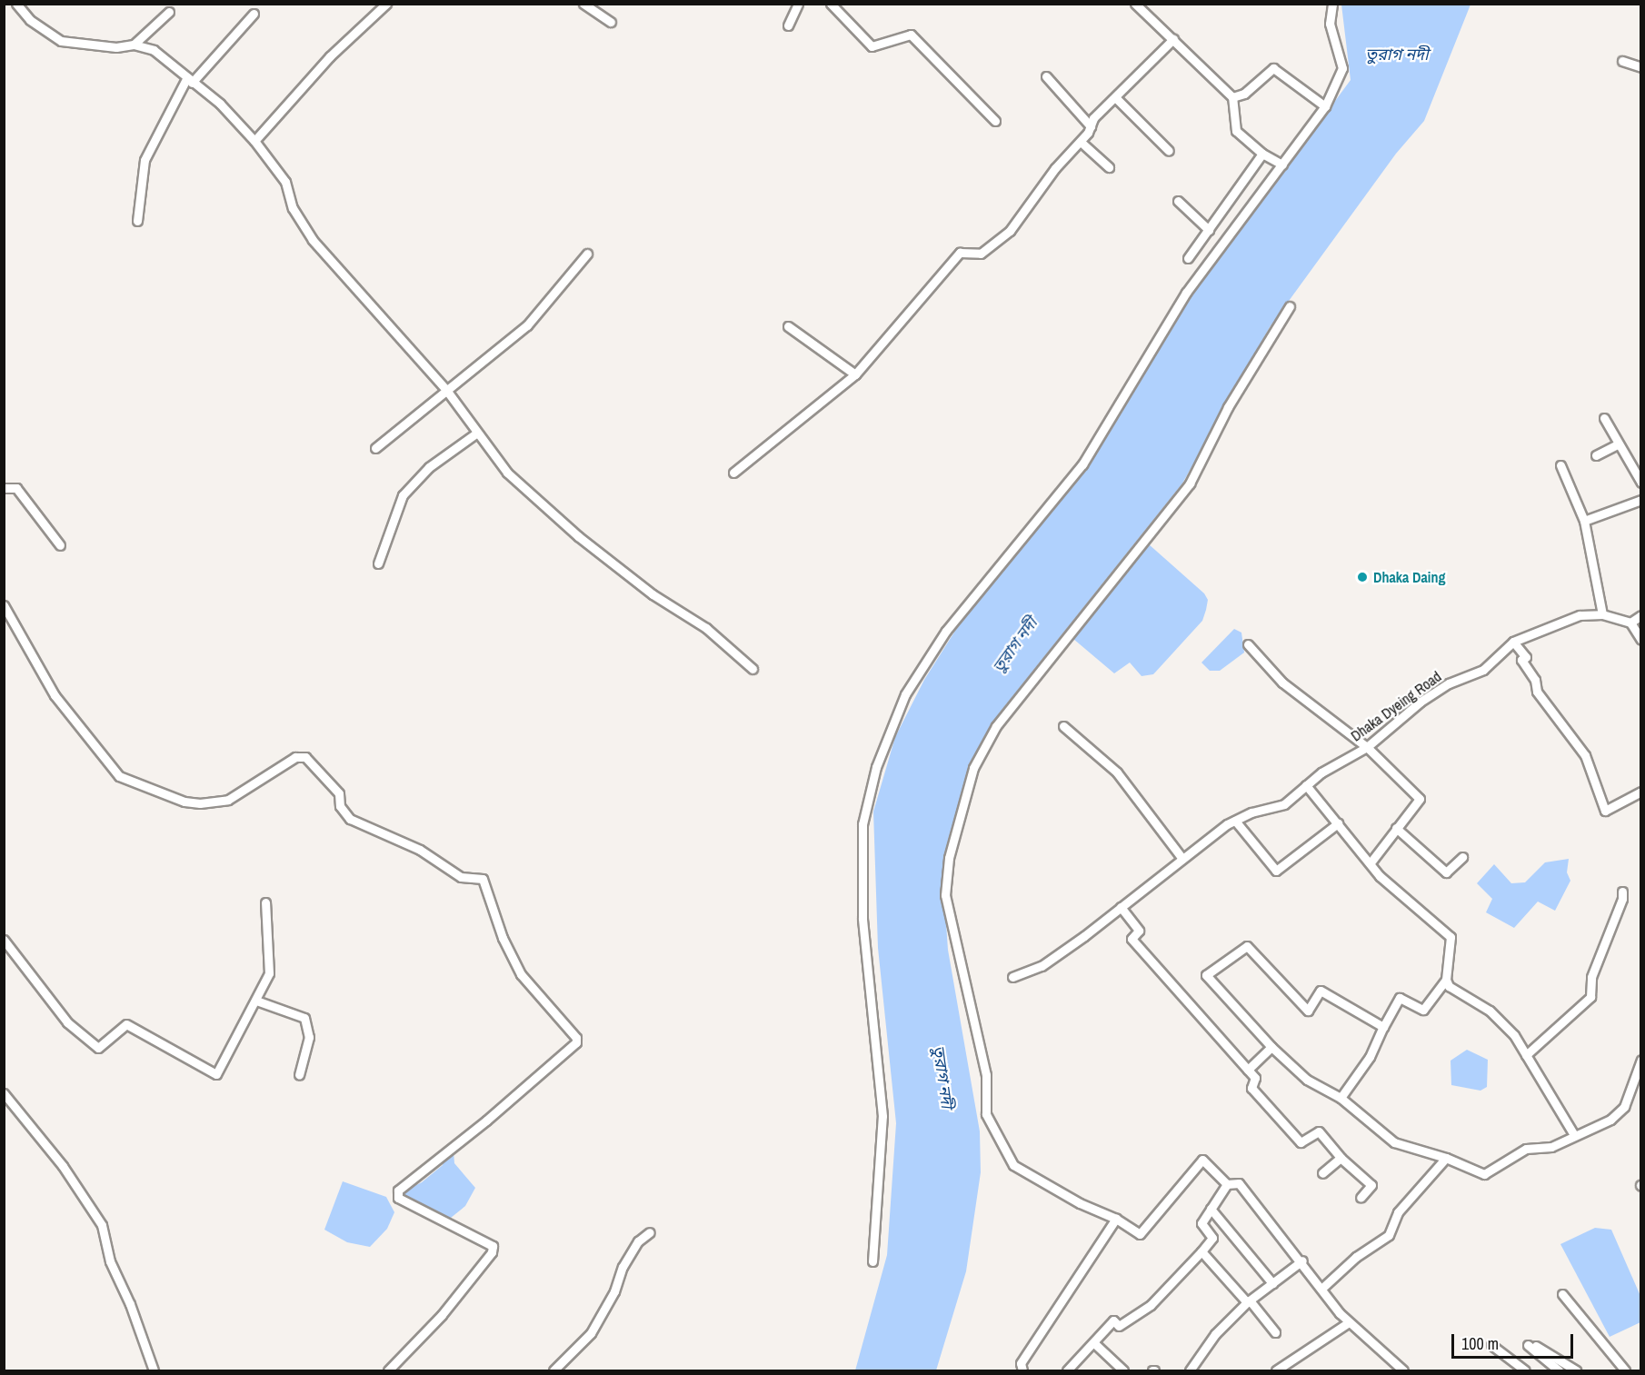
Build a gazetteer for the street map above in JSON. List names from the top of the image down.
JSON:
{
  "streets": {
    "street": ["Dhaka Dyeing Road"]
  },
  "water": ["তুরাগ নদী"],
  "places": ["Dhaka Daing"],
  "scale_bar": "100 m"
}
